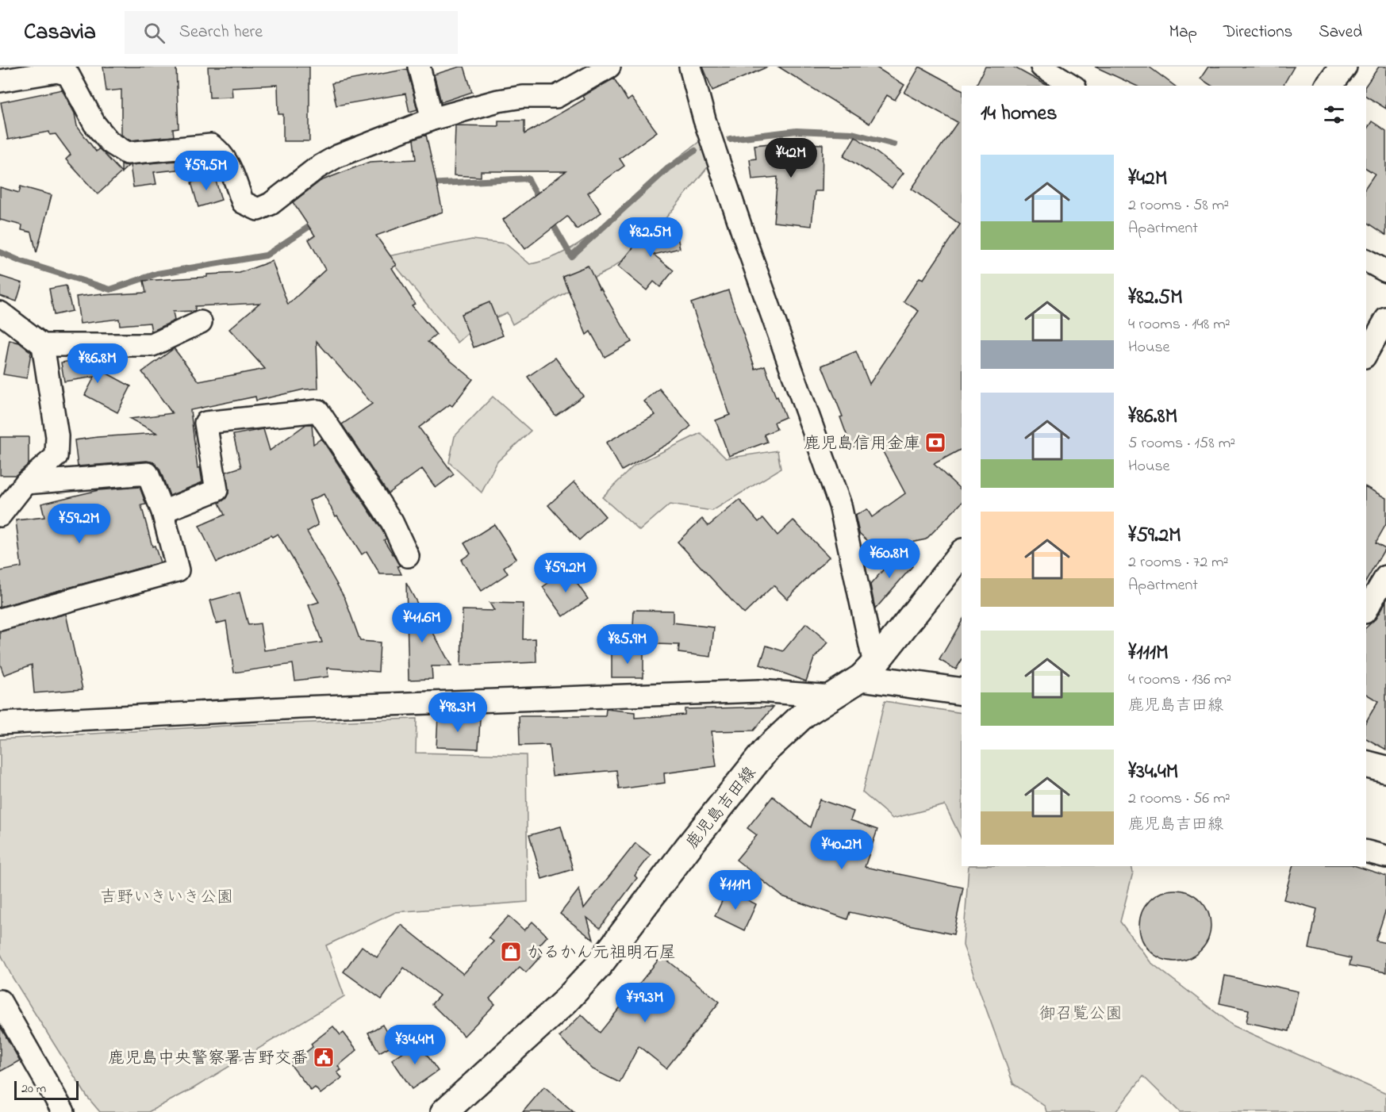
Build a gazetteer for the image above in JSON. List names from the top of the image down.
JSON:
{
  "streets": {
    "main road": ["鹿児島吉田線"]
  },
  "parks": ["吉野いきいき公園", "御召覧公園"],
  "places": {
    "bank": ["鹿児島信用金庫"],
    "shop": ["かるかん元祖明石屋"],
    "public building": ["鹿児島中央警察署吉野交番"]
  },
  "scale_bar": "20 m",
  "page": {
    "header": "Casavia",
    "search": "Search here",
    "nav": ["Map", "Directions", "Saved"],
    "heading": "14 homes",
    "price": [
      "¥42M",
      "¥59.5M",
      "¥82.5M",
      "¥86.8M",
      "¥59.2M",
      "¥60.8M",
      "¥59.2M",
      "¥41.6M",
      "¥85.9M",
      "¥98.3M",
      "¥40.2M",
      "¥111M",
      "¥79.3M",
      "¥34.4M"
    ],
    "list": [
      {
        "name": "¥42M",
        "note": "2 rooms · 58 m² · Apartment"
      },
      {
        "name": "¥82.5M",
        "note": "4 rooms · 148 m² · House"
      },
      {
        "name": "¥86.8M",
        "note": "5 rooms · 158 m² · House"
      },
      {
        "name": "¥59.2M",
        "note": "2 rooms · 72 m² · Apartment"
      },
      {
        "name": "¥111M",
        "note": "4 rooms · 136 m² · 鹿児島吉田線"
      },
      {
        "name": "¥34.4M",
        "note": "2 rooms · 56 m² · 鹿児島吉田線"
      }
    ],
    "scale": "20 m"
  }
}
